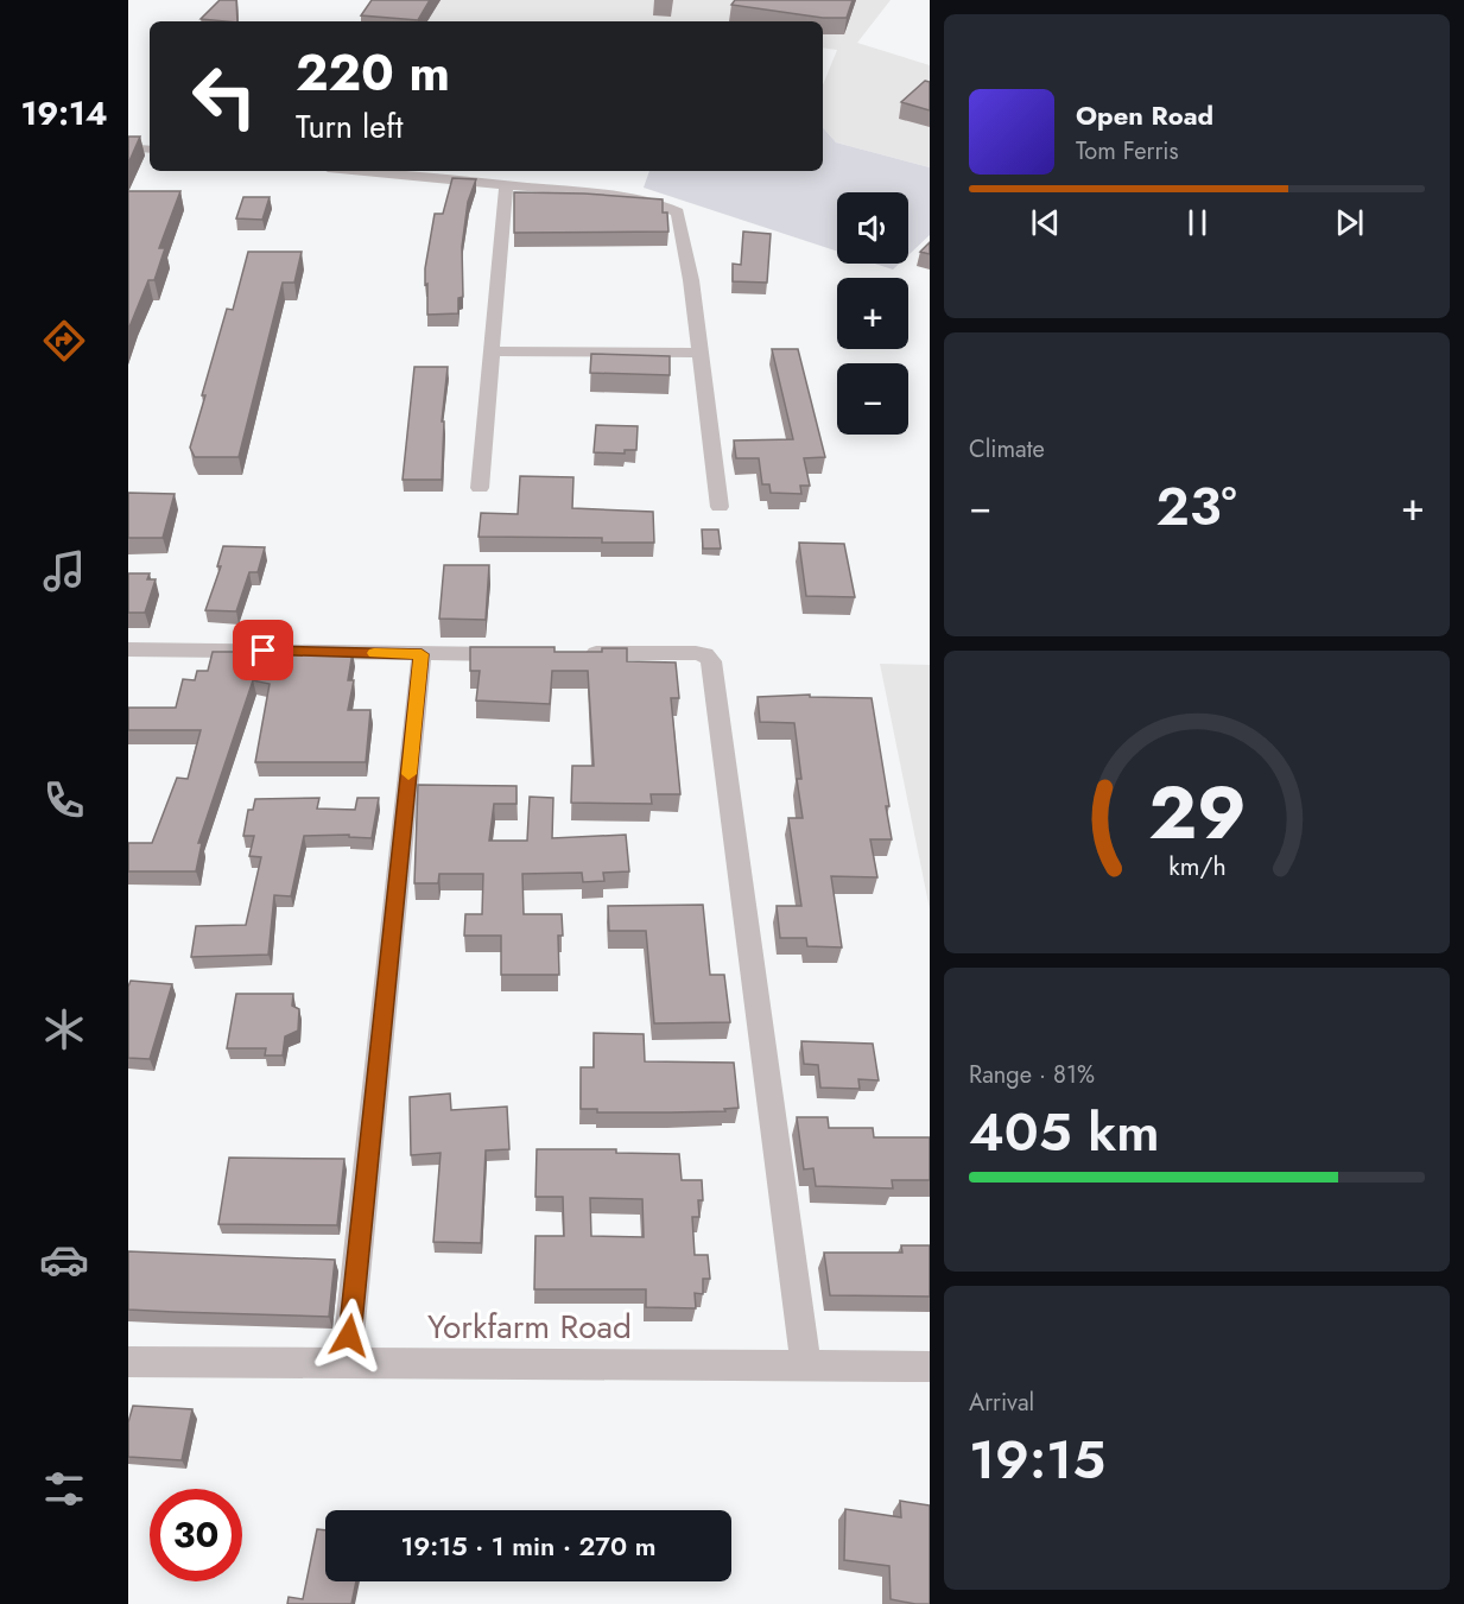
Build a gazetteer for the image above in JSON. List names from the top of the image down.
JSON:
{
  "streets": {
    "street": ["Yorkfarm Road"]
  },
  "page": {
    "tabs": "19:14",
    "turn": ["220 m", "Turn left"],
    "song": ["Open Road", "Tom Ferris"],
    "map_buttons": ["+", "−"],
    "tile": [
      "Climate",
      ["Range · 81%", "405 km"],
      ["Arrival", "19:15"]
    ],
    "heat": ["−", "23°", "+"],
    "limit": "30",
    "trip": "19:15 · 1 min · 270 m",
    "gauge": ["29", "km/h"]
  }
}
